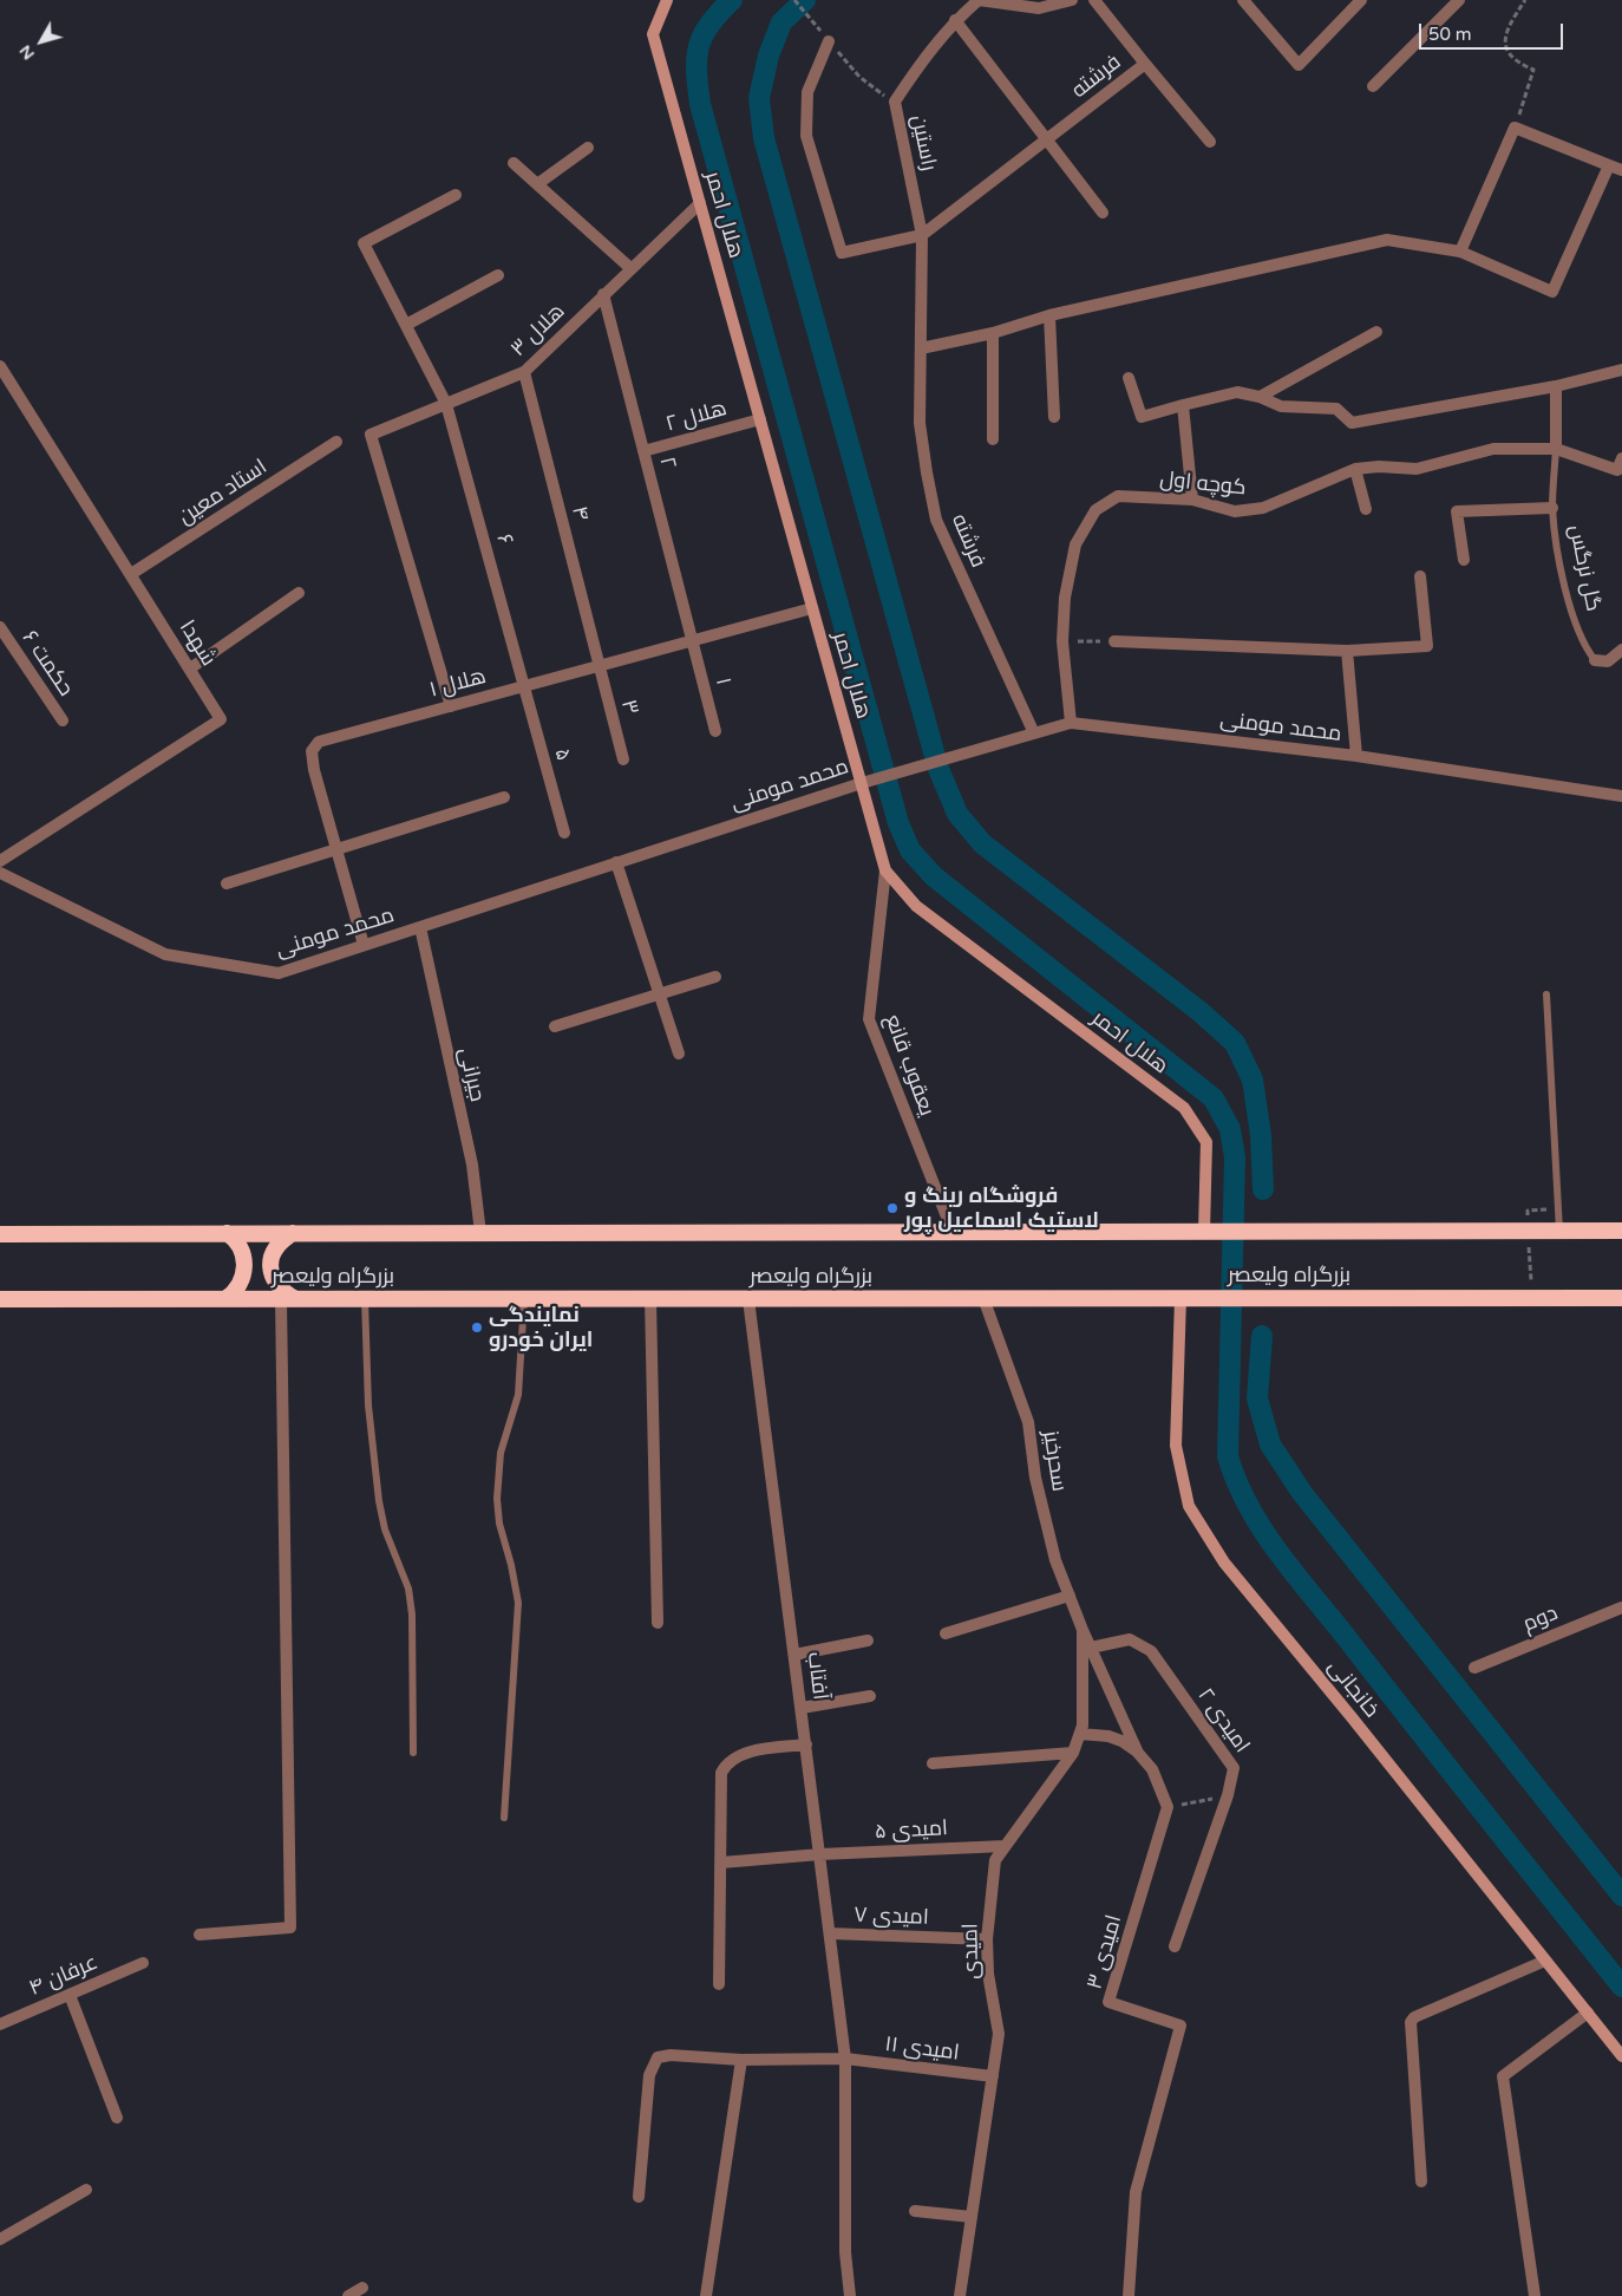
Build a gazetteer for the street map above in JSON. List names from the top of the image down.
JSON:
{
  "streets": {
    "highway": ["بزرگراه ولیعصر"],
    "main road": ["هلال احمر", "خانجانی"],
    "street": [
      "فرشته",
      "راستین",
      "هلال ۳",
      "هلال ۲",
      "۲",
      "کوچه اول",
      "استاد معین",
      "۴",
      "۶",
      "گل نرگس",
      "شهدا",
      "حکمت ۶",
      "۱",
      "هلال ۱",
      "۳",
      "محمد مومنی",
      "۵",
      "یعقوب قانع",
      "جیرانی",
      "سحرخیز",
      "دوم",
      "آفتاب",
      "امیدی ۲",
      "امیدی ۵",
      "امیدی ۷",
      "امیدی",
      "امیدی ۳",
      "عرفان ۴",
      "امیدی ۱۱"
    ]
  },
  "crossings": [
    ["فرشته", "راستین"],
    ["فرشته", "محمد مومنی"],
    ["هلال احمر", "هلال ۳"],
    ["هلال احمر", "هلال ۲"],
    ["هلال احمر", "هلال ۱"],
    ["هلال احمر", "محمد مومنی"],
    ["هلال احمر", "یعقوب قانع"],
    ["هلال احمر", "بزرگراه ولیعصر"],
    ["هلال ۳", "۲"],
    ["هلال ۳", "۴"],
    ["هلال ۳", "۶"],
    ["هلال ۳", "هلال ۱"],
    ["هلال ۲", "۲"],
    ["۲", "۱"],
    ["۲", "هلال ۱"],
    ["کوچه اول", "گل نرگس"],
    ["کوچه اول", "محمد مومنی"],
    ["استاد معین", "شهدا"],
    ["۴", "هلال ۱"],
    ["۴", "۳"],
    ["۶", "هلال ۱"],
    ["۶", "۵"],
    ["۱", "هلال ۱"],
    ["هلال ۱", "۳"],
    ["هلال ۱", "محمد مومنی"],
    ["هلال ۱", "۵"],
    ["محمد مومنی", "جیرانی"],
    ["یعقوب قانع", "بزرگراه ولیعصر"],
    ["جیرانی", "بزرگراه ولیعصر"],
    ["بزرگراه ولیعصر", "سحرخیز"],
    ["بزرگراه ولیعصر", "آفتاب"],
    ["بزرگراه ولیعصر", "خانجانی"],
    ["سحرخیز", "امیدی"],
    ["آفتاب", "امیدی ۵"],
    ["آفتاب", "امیدی ۷"],
    ["آفتاب", "امیدی ۱۱"],
    ["امیدی ۵", "امیدی"],
    ["امیدی ۷", "امیدی"],
    ["امیدی", "امیدی ۱۱"]
  ],
  "places": ["فروشگاه رینگ و لاستیک اسماعیل پور", "نمایندگی ایران خودرو"],
  "scale_bar": "50 m",
  "north": "bottom left"
}
